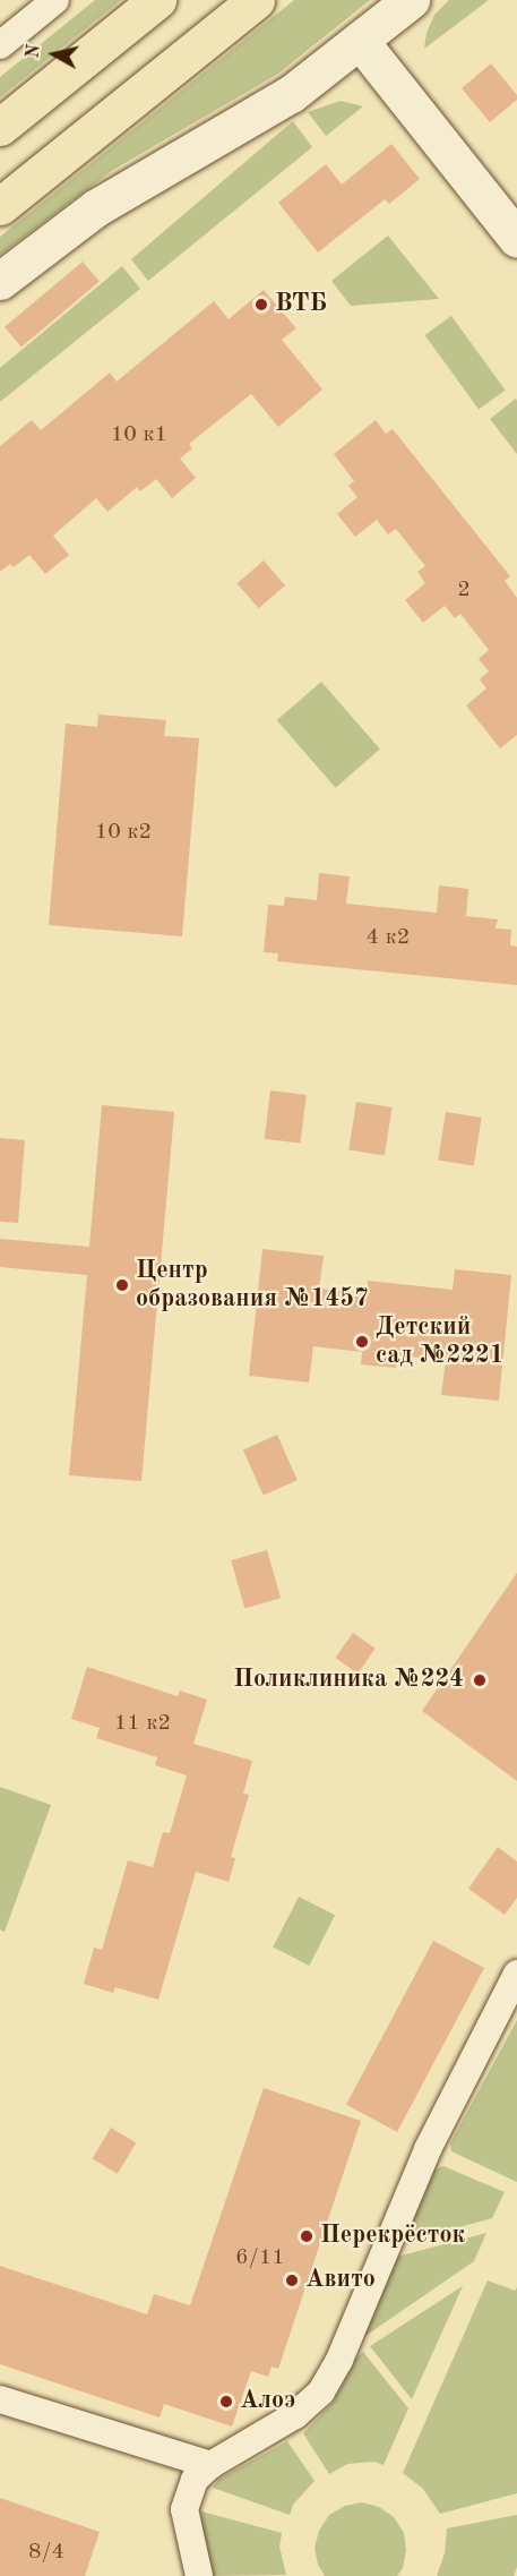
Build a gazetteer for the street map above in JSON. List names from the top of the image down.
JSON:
{
  "places": [
    "ВТБ",
    "Центр образования №1457",
    "Детский сад №2221",
    "Поликлиника №224",
    "Перекрёсток",
    "Авито",
    "Алоэ"
  ],
  "house_numbers": [
    "10 к1",
    "2",
    "10 к2",
    "4 к2",
    "11 к2",
    "6/11",
    "8/4"
  ],
  "north": "left"
}
